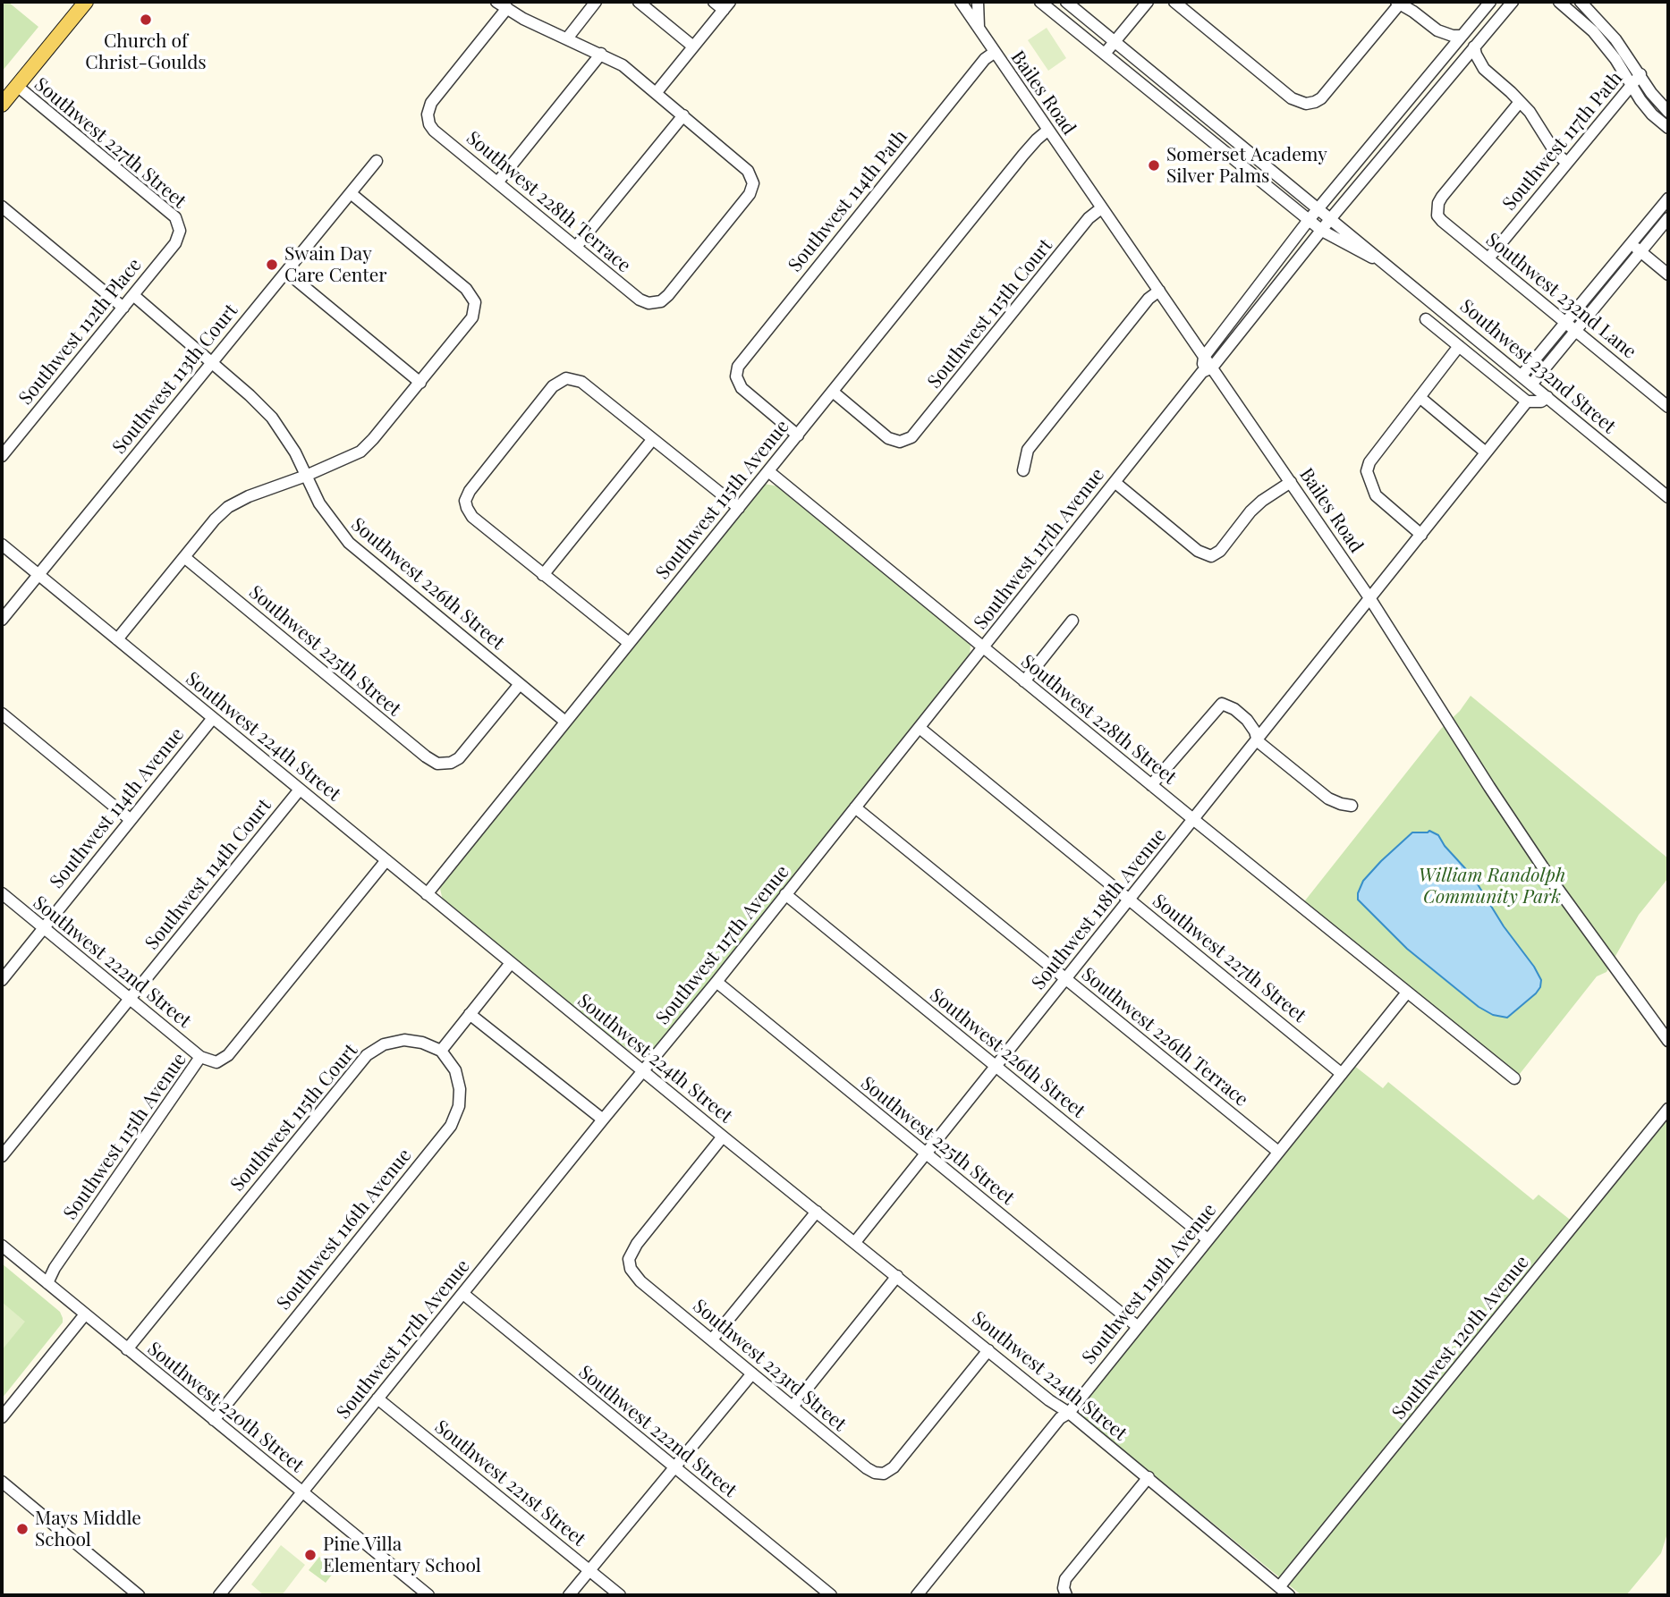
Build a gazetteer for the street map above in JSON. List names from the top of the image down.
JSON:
{
  "streets": {
    "street": [
      "Bailes Road",
      "Southwest 117th Path",
      "Southwest 227th Street",
      "Southwest 114th Path",
      "Southwest 228th Terrace",
      "Southwest 232nd Lane",
      "Southwest 115th Court",
      "Southwest 112th Place",
      "Southwest 232nd Street",
      "Southwest 113th Court",
      "Southwest 115th Avenue",
      "Southwest 117th Avenue",
      "Southwest 226th Street",
      "Southwest 225th Street",
      "Southwest 228th Street",
      "Southwest 224th Street",
      "Southwest 114th Avenue",
      "Southwest 114th Court",
      "Southwest 118th Avenue",
      "Southwest 222nd Street",
      "Southwest 226th Terrace",
      "Southwest 116th Avenue",
      "Southwest 119th Avenue",
      "Southwest 120th Avenue",
      "Southwest 223rd Street",
      "Southwest 220th Street",
      "Southwest 221st Street"
    ]
  },
  "crossings": [
    ["Bailes Road", "Southwest 114th Path"],
    ["Bailes Road", "Southwest 115th Court"],
    ["Bailes Road", "Southwest 115th Avenue"],
    ["Bailes Road", "Southwest 117th Avenue"],
    ["Bailes Road", "Southwest 118th Avenue"],
    ["Southwest 117th Path", "Southwest 232nd Lane"],
    ["Southwest 227th Street", "Southwest 112th Place"],
    ["Southwest 227th Street", "Southwest 117th Avenue"],
    ["Southwest 227th Street", "Southwest 118th Avenue"],
    ["Southwest 227th Street", "Southwest 119th Avenue"],
    ["Southwest 114th Path", "Southwest 115th Avenue"],
    ["Southwest 115th Court", "Southwest 115th Avenue"],
    ["Southwest 115th Court", "Southwest 116th Avenue"],
    ["Southwest 115th Court", "Southwest 220th Street"],
    ["Southwest 112th Place", "Southwest 226th Street"],
    ["Southwest 232nd Street", "Southwest 117th Avenue"],
    ["Southwest 113th Court", "Southwest 226th Street"],
    ["Southwest 113th Court", "Southwest 224th Street"],
    ["Southwest 115th Avenue", "Southwest 226th Street"],
    ["Southwest 115th Avenue", "Southwest 228th Street"],
    ["Southwest 115th Avenue", "Southwest 224th Street"],
    ["Southwest 115th Avenue", "Southwest 222nd Street"],
    ["Southwest 115th Avenue", "Southwest 220th Street"],
    ["Southwest 117th Avenue", "Southwest 226th Street"],
    ["Southwest 117th Avenue", "Southwest 225th Street"],
    ["Southwest 117th Avenue", "Southwest 228th Street"],
    ["Southwest 117th Avenue", "Southwest 224th Street"],
    ["Southwest 117th Avenue", "Southwest 222nd Street"],
    ["Southwest 117th Avenue", "Southwest 226th Terrace"],
    ["Southwest 117th Avenue", "Southwest 220th Street"],
    ["Southwest 117th Avenue", "Southwest 221st Street"],
    ["Southwest 226th Street", "Southwest 225th Street"],
    ["Southwest 226th Street", "Southwest 118th Avenue"],
    ["Southwest 226th Street", "Southwest 119th Avenue"],
    ["Southwest 225th Street", "Southwest 118th Avenue"],
    ["Southwest 225th Street", "Southwest 119th Avenue"],
    ["Southwest 228th Street", "Southwest 118th Avenue"],
    ["Southwest 228th Street", "Southwest 119th Avenue"],
    ["Southwest 224th Street", "Southwest 114th Avenue"],
    ["Southwest 224th Street", "Southwest 114th Court"],
    ["Southwest 224th Street", "Southwest 118th Avenue"],
    ["Southwest 224th Street", "Southwest 119th Avenue"],
    ["Southwest 224th Street", "Southwest 120th Avenue"],
    ["Southwest 224th Street", "Southwest 223rd Street"],
    ["Southwest 114th Avenue", "Southwest 222nd Street"],
    ["Southwest 114th Court", "Southwest 222nd Street"],
    ["Southwest 118th Avenue", "Southwest 226th Terrace"],
    ["Southwest 226th Terrace", "Southwest 119th Avenue"],
    ["Southwest 116th Avenue", "Southwest 220th Street"]
  ],
  "parks": ["William Randolph Community Park"],
  "places": [
    "Church of Christ-Goulds",
    "Somerset Academy Silver Palms",
    "Swain Day Care Center",
    "Mays Middle School",
    "Pine Villa Elementary School"
  ]
}
